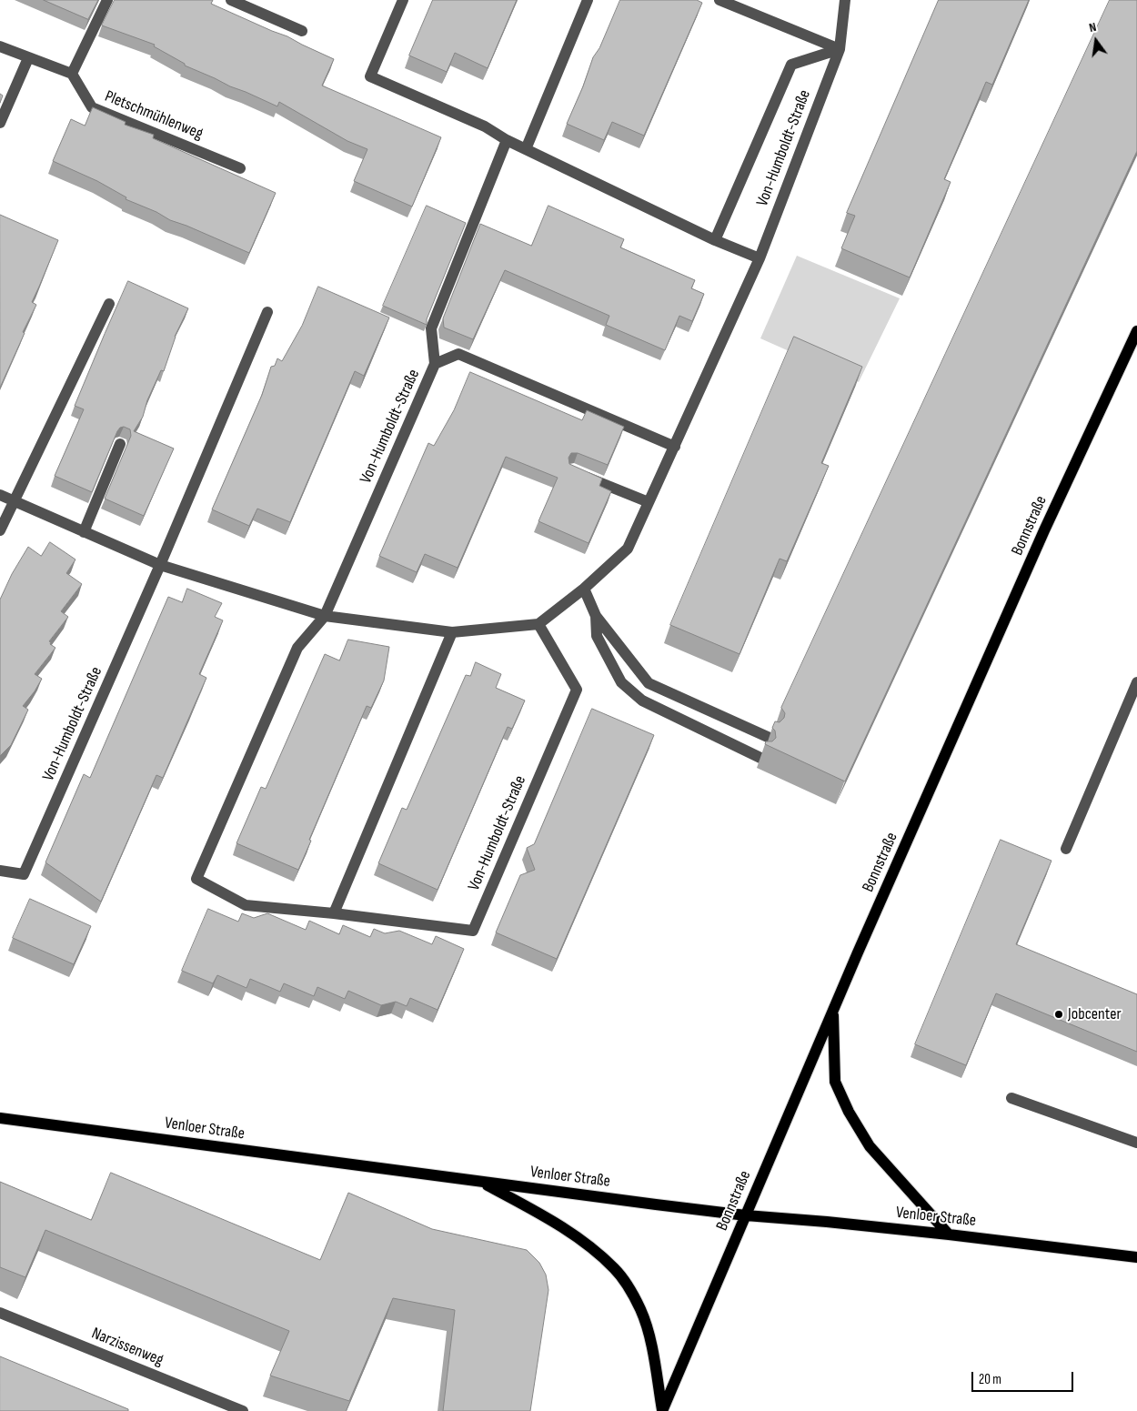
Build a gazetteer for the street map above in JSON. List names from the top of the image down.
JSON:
{
  "streets": {
    "main road": ["Bonnstraße", "Venloer Straße"],
    "street": ["Pletschmühlenweg", "Von-Humboldt-Straße", "Narzissenweg"]
  },
  "crossings": [
    ["Bonnstraße", "Venloer Straße"]
  ],
  "places": ["Jobcenter"],
  "scale_bar": "20 m",
  "north": "top"
}
